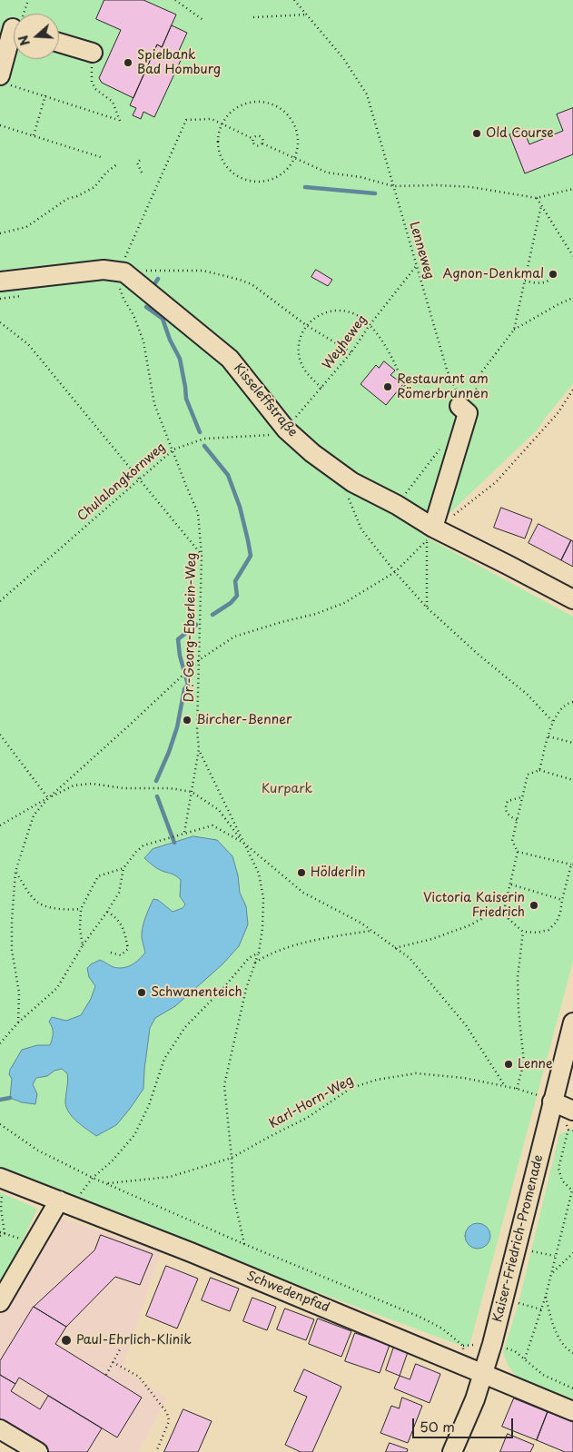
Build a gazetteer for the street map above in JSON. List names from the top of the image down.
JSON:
{
  "streets": {
    "street": ["Kisseleffstraße", "Kaiser-Friedrich-Promenade", "Schwedenpfad"],
    "path": [
      "Lenneweg",
      "Weyheweg",
      "Chulalongkornweg",
      "Dr.-Georg-Eberlein-Weg",
      "Karl-Horn-Weg"
    ]
  },
  "crossings": [
    ["Lenneweg", "Weyheweg"],
    ["Weyheweg", "Kisseleffstraße"],
    ["Weyheweg", "Chulalongkornweg"],
    ["Kisseleffstraße", "Chulalongkornweg"],
    ["Kisseleffstraße", "Dr.-Georg-Eberlein-Weg"],
    ["Chulalongkornweg", "Dr.-Georg-Eberlein-Weg"],
    ["Kaiser-Friedrich-Promenade", "Schwedenpfad"]
  ],
  "parks": ["Kurpark"],
  "places": [
    "Spielbank Bad Homburg",
    "Old Course",
    "Agnon-Denkmal",
    "Restaurant am Römerbrunnen",
    "Bircher-Benner",
    "Hölderlin",
    "Victoria Kaiserin Friedrich",
    "Schwanenteich",
    "Lenne",
    "Paul-Ehrlich-Klinik"
  ],
  "scale_bar": "50 m",
  "north": "left"
}
